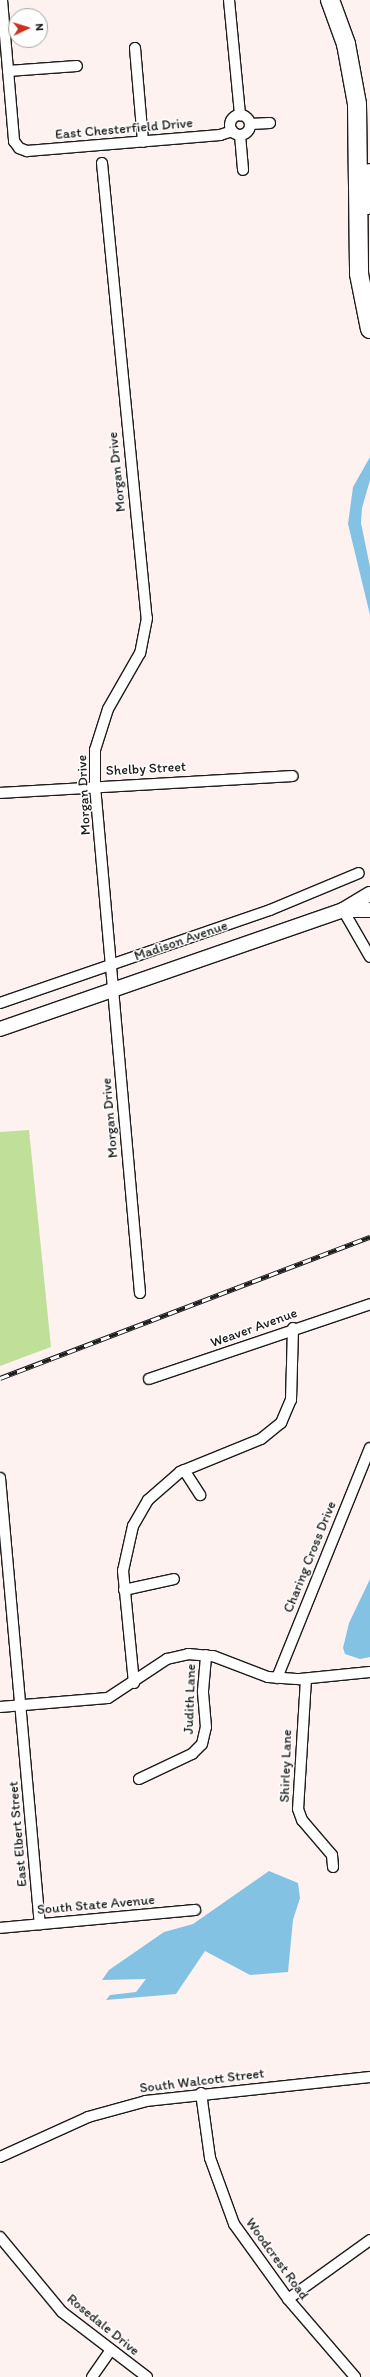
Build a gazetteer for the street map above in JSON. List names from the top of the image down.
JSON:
{
  "streets": {
    "main road": ["Madison Avenue"],
    "street": [
      "East Chesterfield Drive",
      "Morgan Drive",
      "Shelby Street",
      "Weaver Avenue",
      "Charing Cross Drive",
      "Judith Lane",
      "Shirley Lane",
      "East Elbert Street",
      "South State Avenue",
      "South Walcott Street",
      "Woodcrest Road",
      "Rosedale Drive"
    ]
  },
  "crossings": [
    ["Morgan Drive", "Shelby Street"],
    ["Morgan Drive", "Madison Avenue"],
    ["East Elbert Street", "South State Avenue"],
    ["South Walcott Street", "Woodcrest Road"]
  ],
  "north": "right"
}
